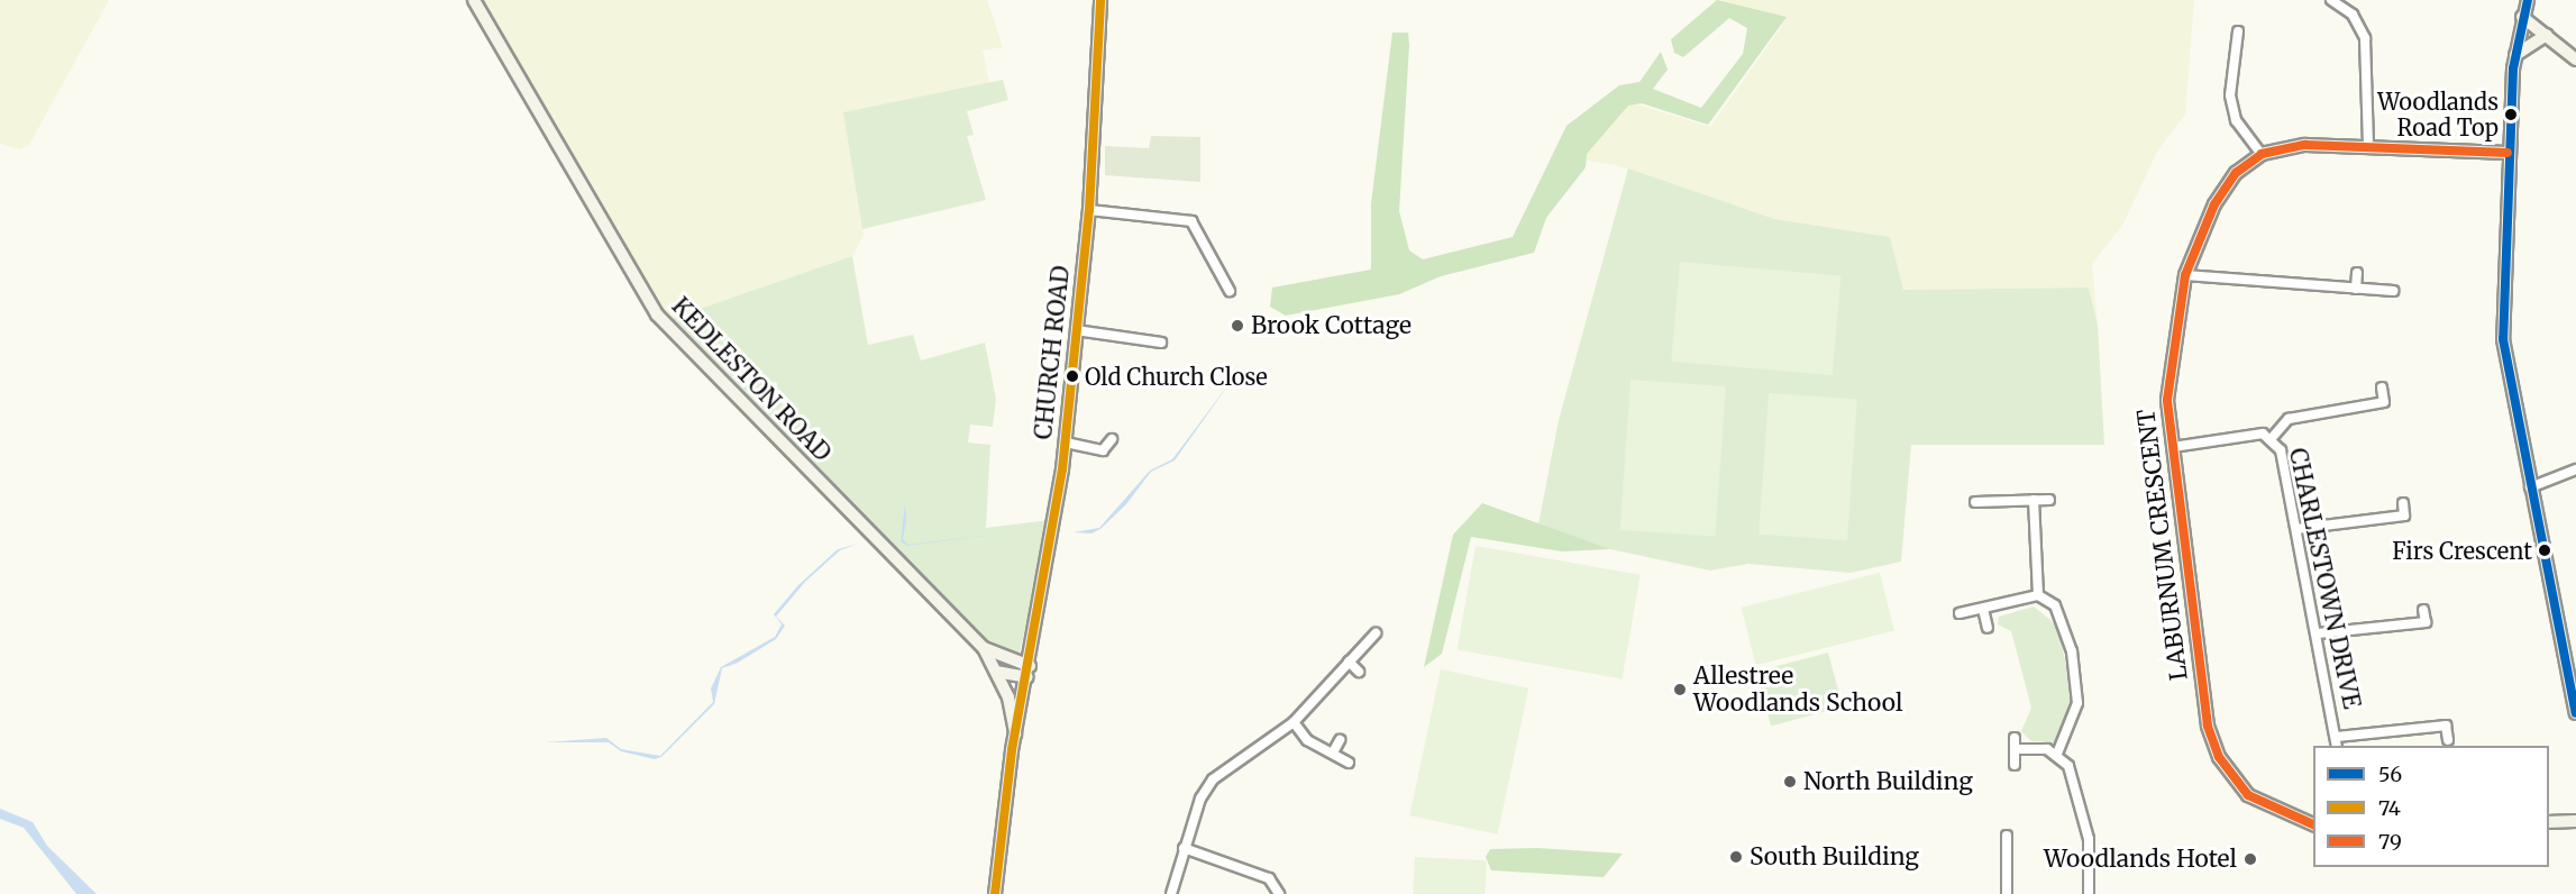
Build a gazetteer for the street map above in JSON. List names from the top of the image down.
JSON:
{
  "streets": {
    "street": [
      "CHURCH ROAD",
      "KEDLESTON ROAD",
      "LABURNUM CRESCENT",
      "CHARLESTOWN DRIVE"
    ]
  },
  "crossings": [
    ["CHURCH ROAD", "KEDLESTON ROAD"],
    ["LABURNUM CRESCENT", "CHARLESTOWN DRIVE"]
  ],
  "places": [
    "Woodlands Road Top",
    "Brook Cottage",
    "Old Church Close",
    "Firs Crescent",
    "Allestree Woodlands School",
    "North Building",
    "South Building",
    "Woodlands Hotel"
  ],
  "lines": ["transit line 56", "transit line 74", "transit line 79"],
  "legend": ["56", "74", "79"]
}
